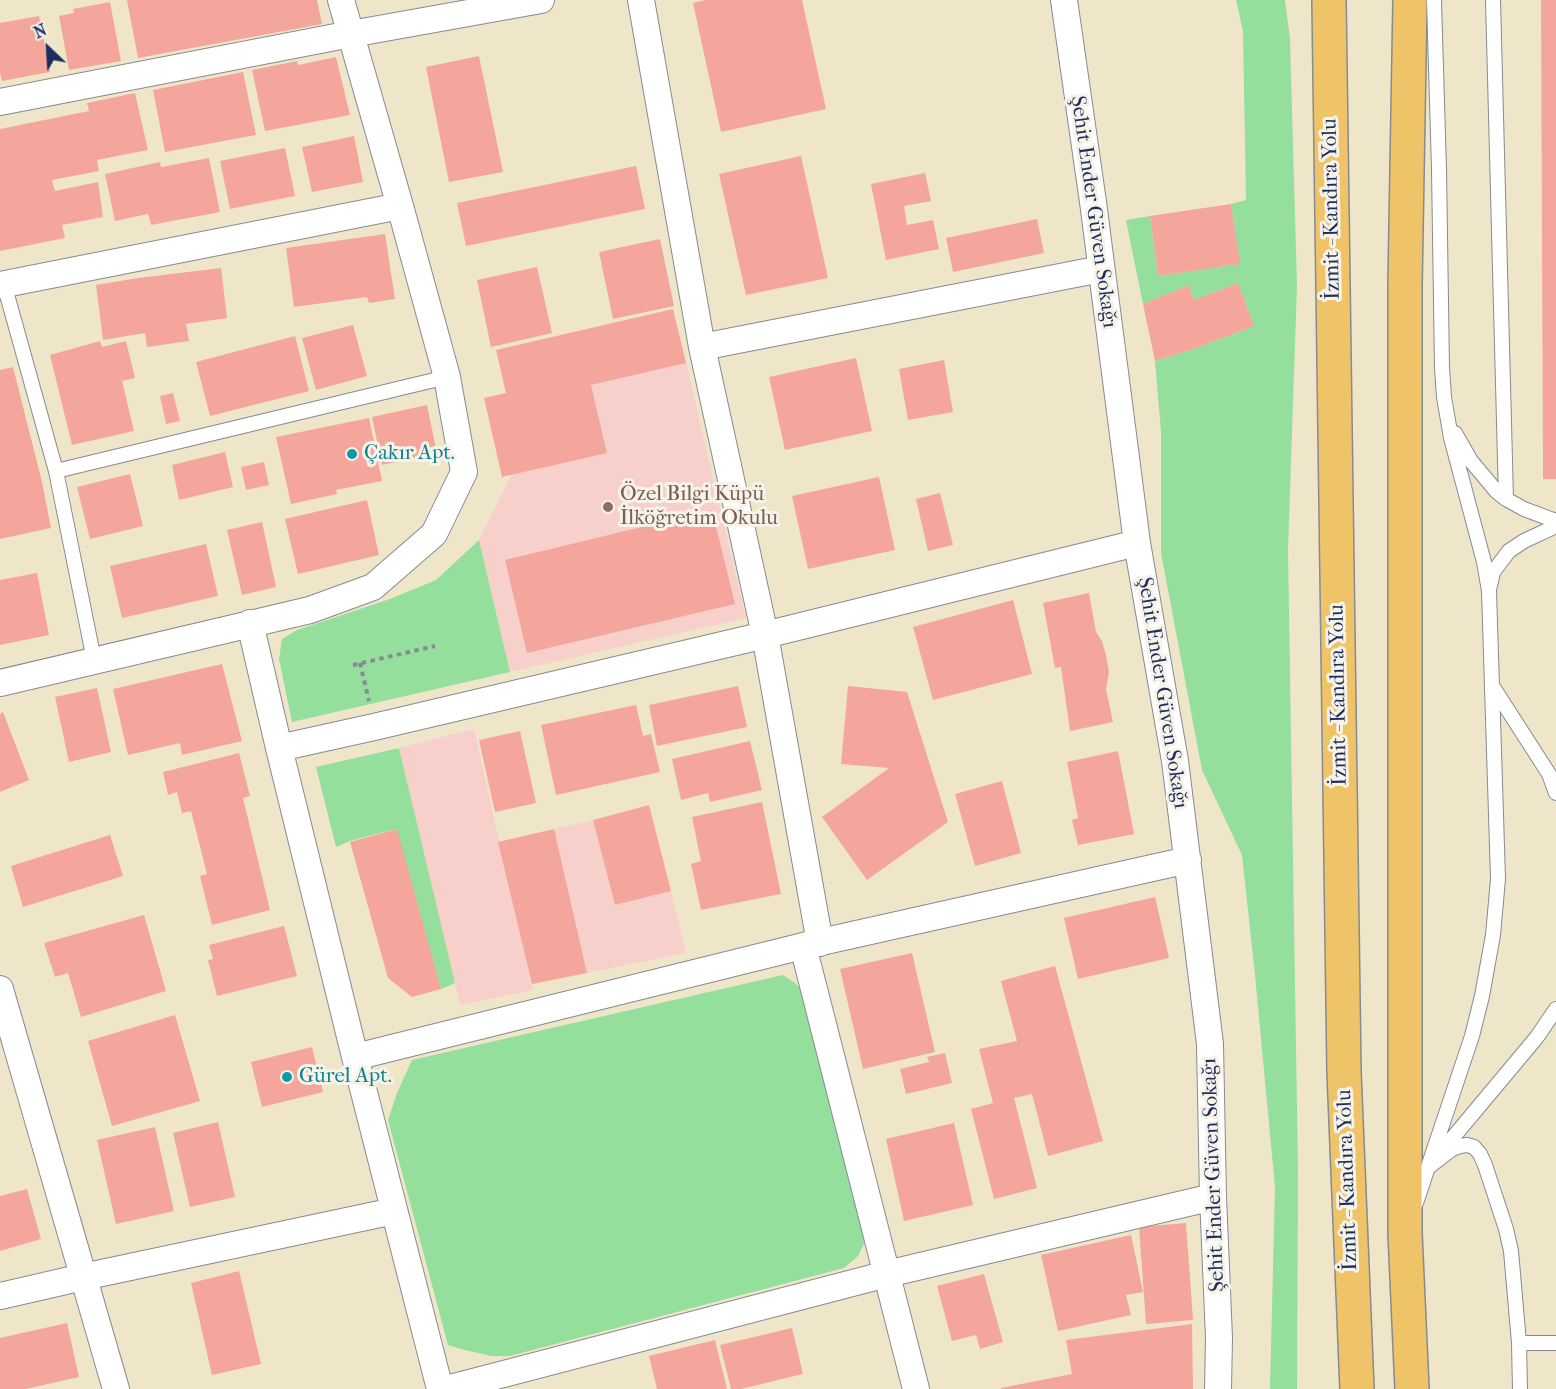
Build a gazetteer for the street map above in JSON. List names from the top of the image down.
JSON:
{
  "streets": {
    "highway": ["İzmit - Kandıra Yolu"],
    "street": ["Şehit Ender Güven Sokağı"]
  },
  "places": ["Çakır Apt.", "Özel Bilgi Küpü İlköğretim Okulu", "Gürel Apt."],
  "north": "top left"
}
